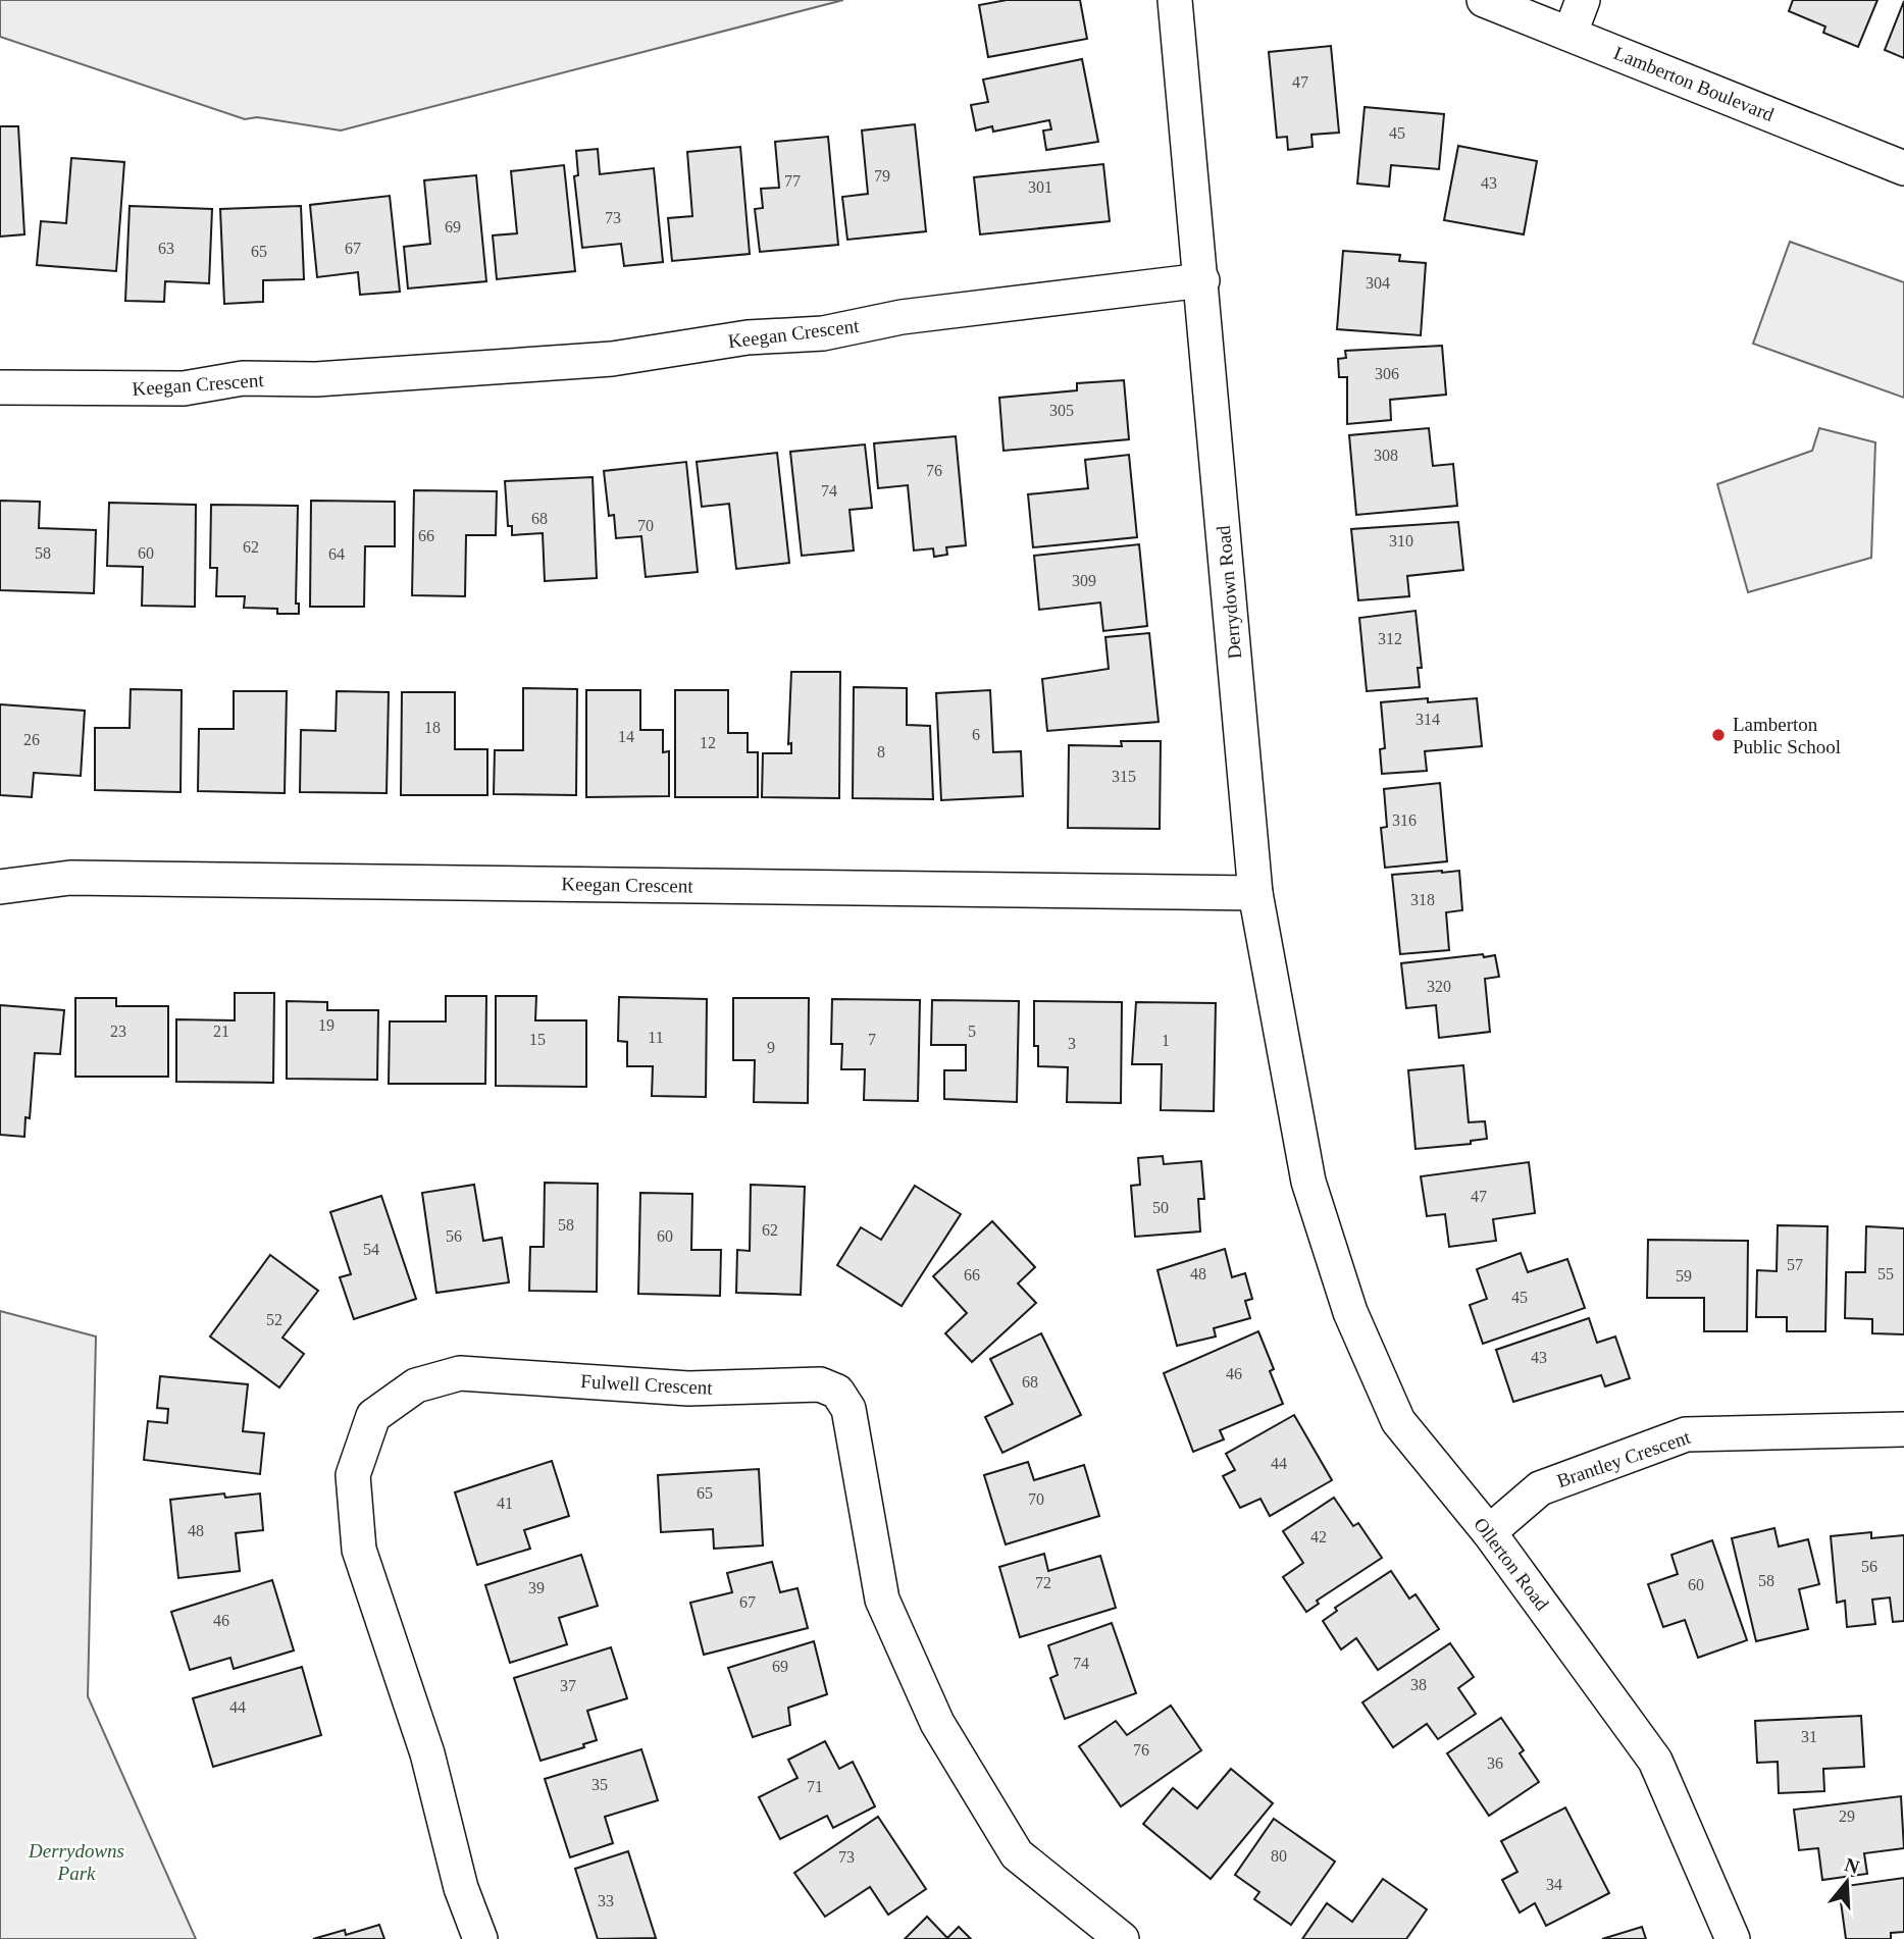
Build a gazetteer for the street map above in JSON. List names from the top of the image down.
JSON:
{
  "streets": {
    "street": [
      "Lamberton Boulevard",
      "Keegan Crescent",
      "Derrydown Road",
      "Fulwell Crescent",
      "Brantley Crescent",
      "Ollerton Road"
    ]
  },
  "crossings": [
    ["Keegan Crescent", "Derrydown Road"],
    ["Derrydown Road", "Ollerton Road"],
    ["Brantley Crescent", "Ollerton Road"]
  ],
  "parks": ["Derrydowns Park"],
  "places": ["Lamberton Public School"],
  "house_numbers": [
    "47",
    "45",
    "79",
    "77",
    "43",
    "301",
    "73",
    "69",
    "63",
    "67",
    "65",
    "304",
    "306",
    "305",
    "308",
    "76",
    "74",
    "68",
    "70",
    "66",
    "310",
    "62",
    "58",
    "60",
    "64",
    "309",
    "312",
    "314",
    "18",
    "6",
    "14",
    "26",
    "12",
    "8",
    "315",
    "316",
    "318",
    "320",
    "19",
    "23",
    "21",
    "5",
    "11",
    "15",
    "7",
    "1",
    "3",
    "9",
    "47",
    "50",
    "58",
    "62",
    "56",
    "60",
    "54",
    "57",
    "48",
    "55",
    "66",
    "59",
    "45",
    "52",
    "43",
    "46",
    "68",
    "44",
    "65",
    "70",
    "41",
    "48",
    "42",
    "56",
    "58",
    "72",
    "60",
    "39",
    "67",
    "46",
    "74",
    "69",
    "38",
    "37",
    "44",
    "31",
    "76",
    "36",
    "35",
    "71",
    "29",
    "80",
    "73",
    "34",
    "33"
  ],
  "north": "top"
}
